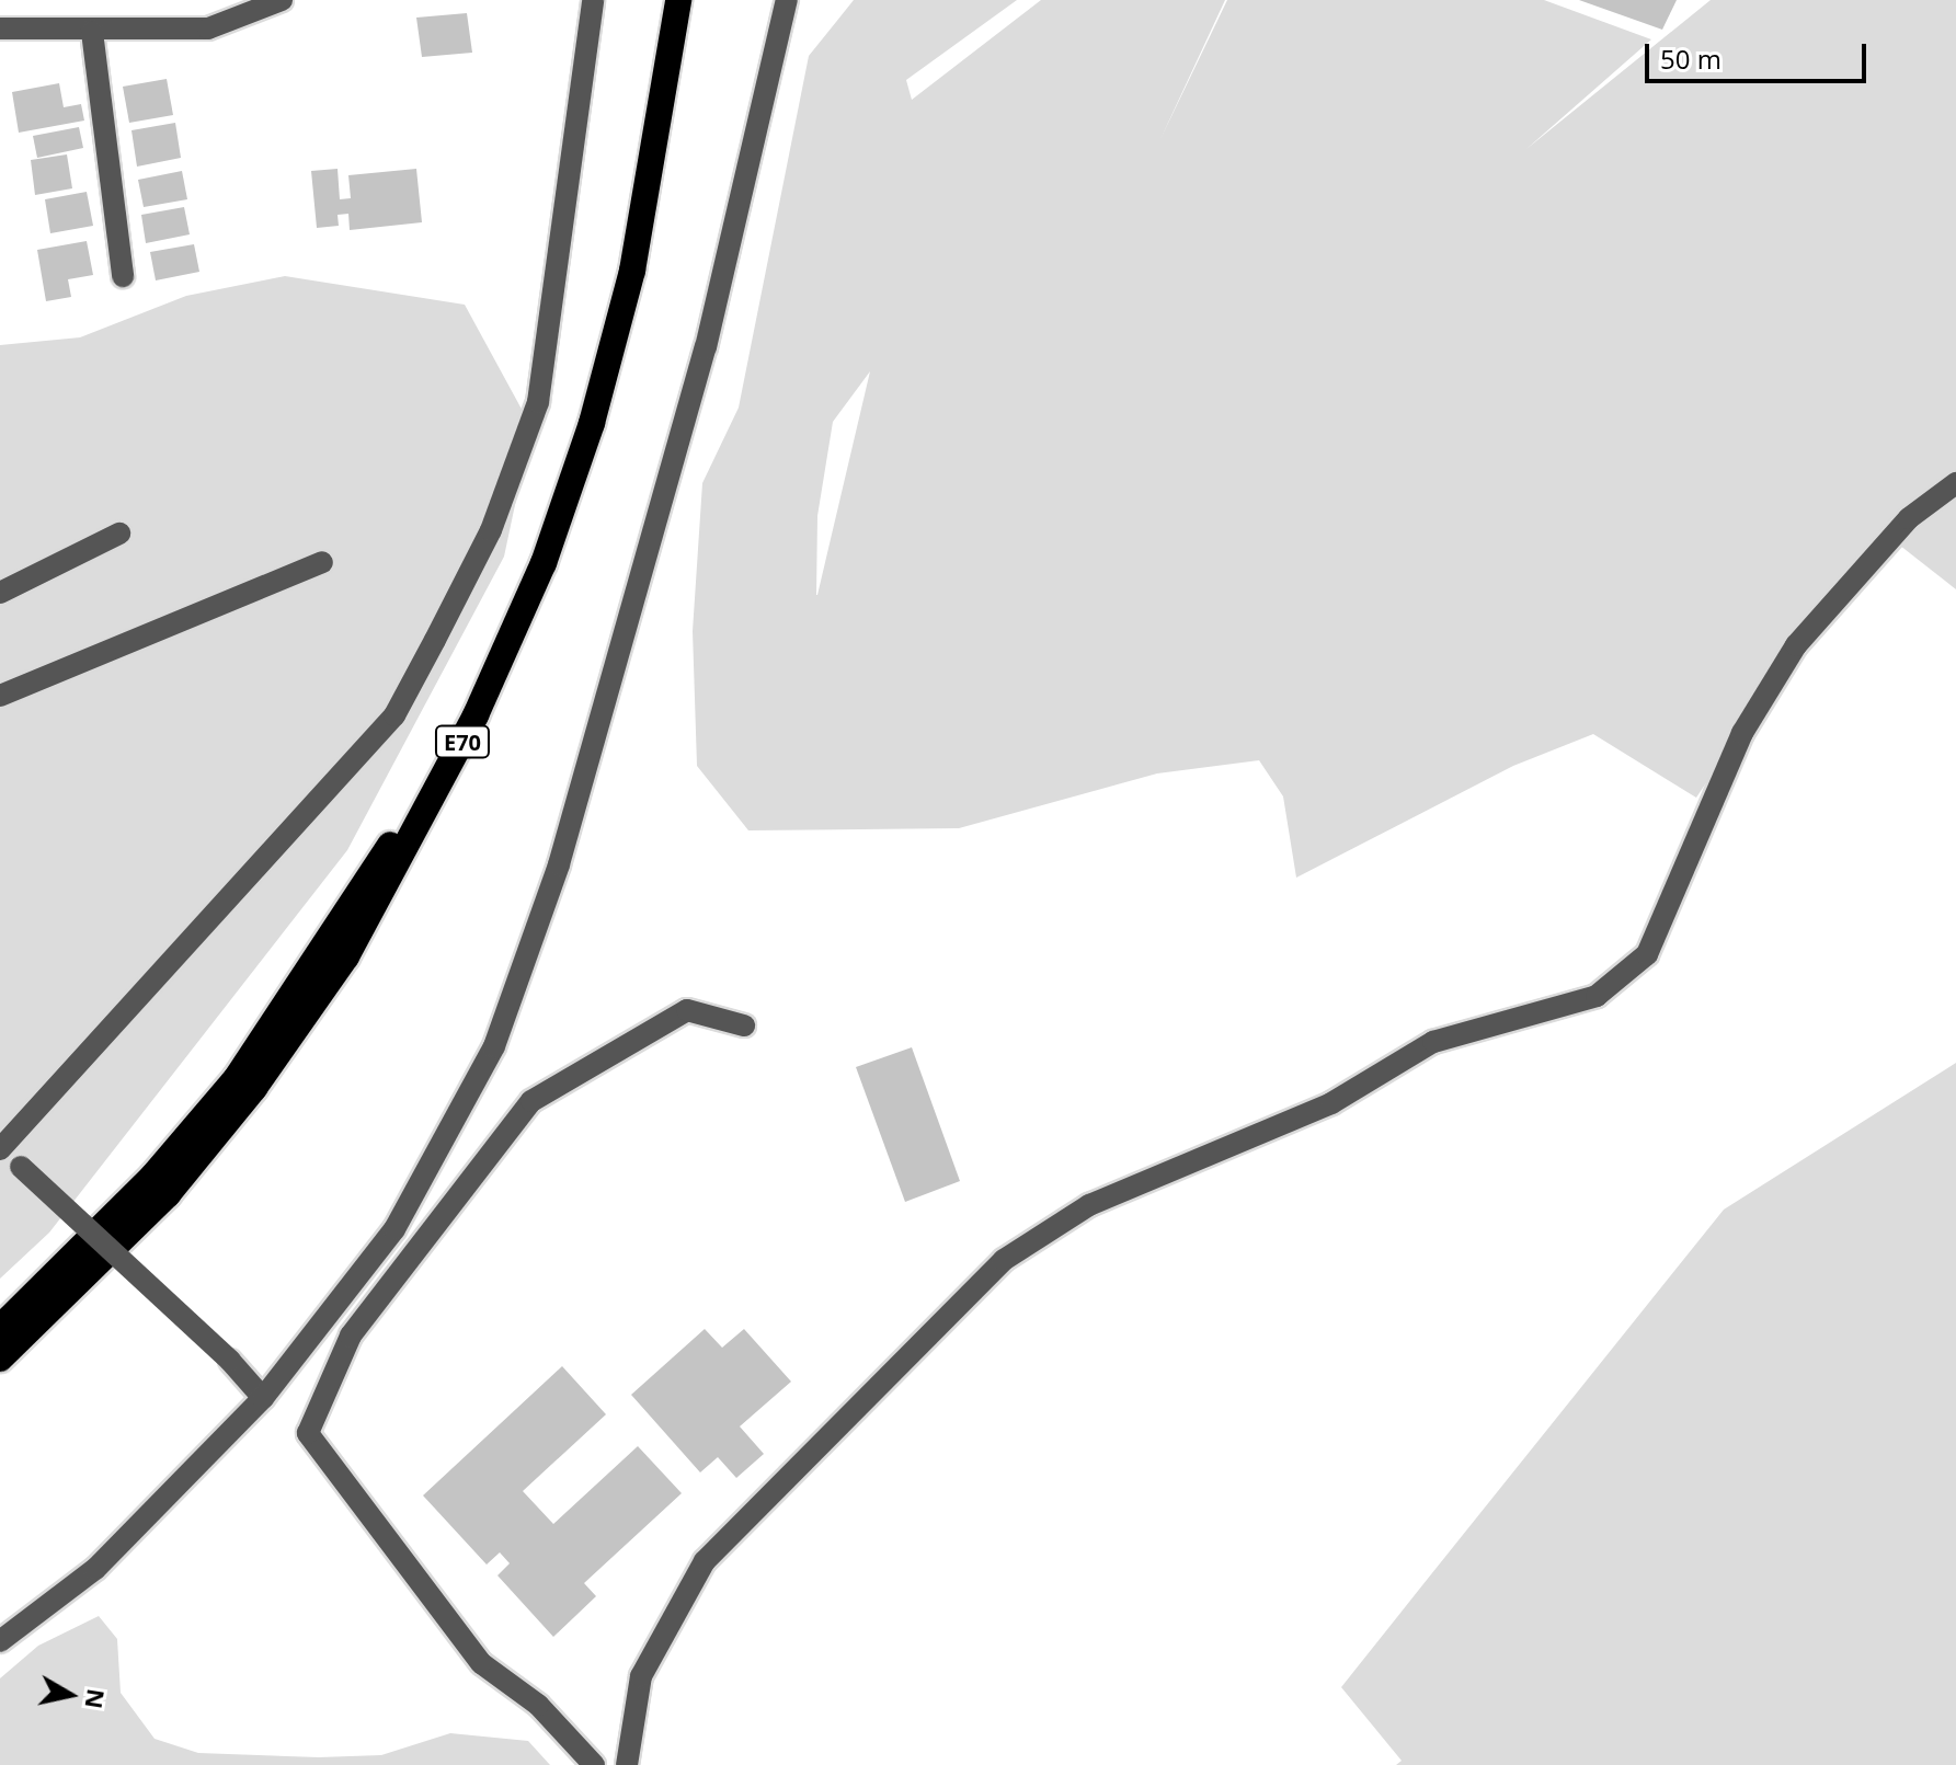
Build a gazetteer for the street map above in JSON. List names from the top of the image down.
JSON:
{
  "streets": {
    "highway": ["E70"]
  },
  "scale_bar": "50 m",
  "north": "right"
}
